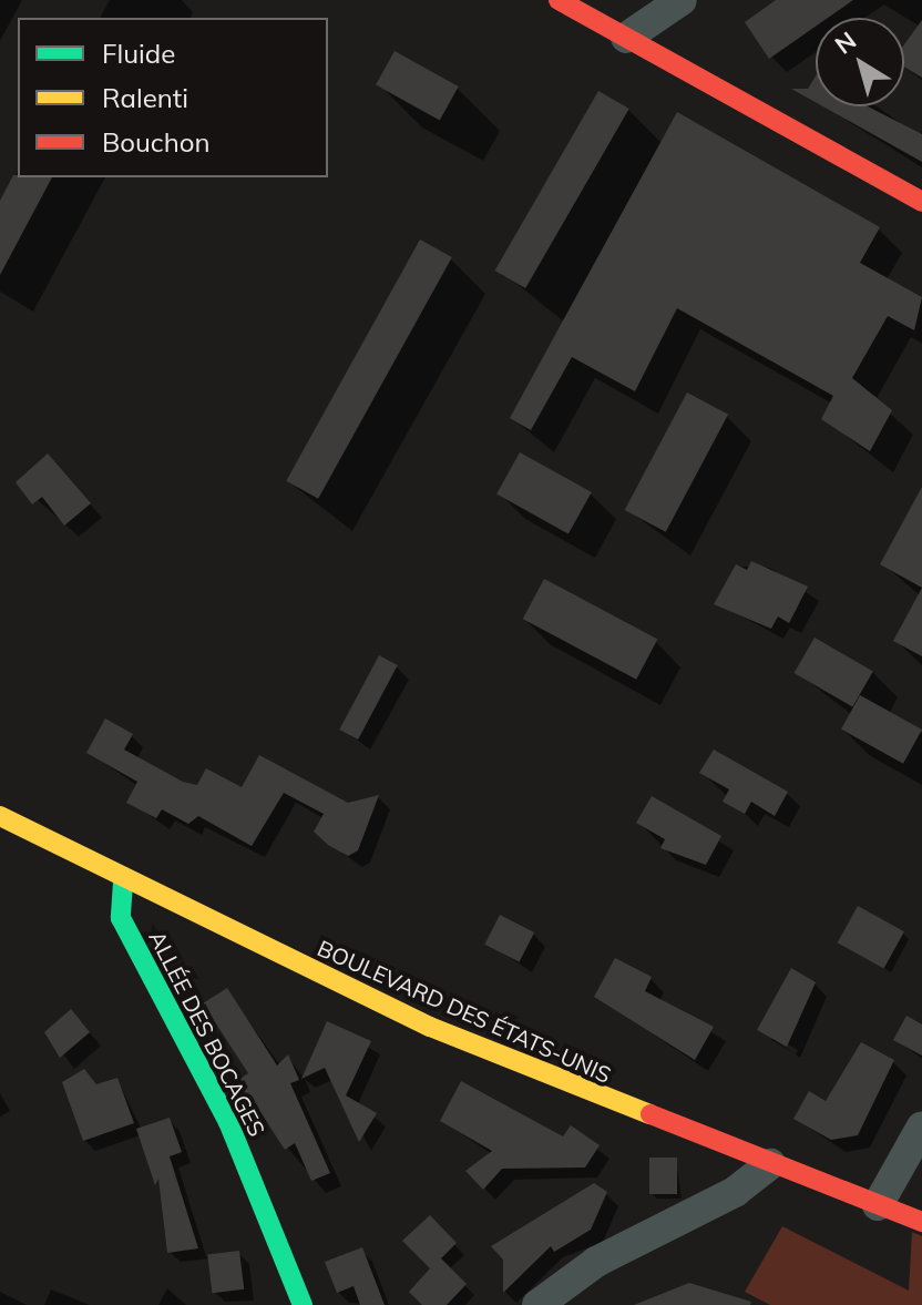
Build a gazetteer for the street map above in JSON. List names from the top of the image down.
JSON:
{
  "streets": {
    "street": ["BOULEVARD DES ÉTATS-UNIS", "ALLÉE DES BOCAGES"]
  },
  "crossings": [
    ["BOULEVARD DES ÉTATS-UNIS", "ALLÉE DES BOCAGES"]
  ],
  "legend": ["Fluide", "Ralenti", "Bouchon"],
  "north": "top left"
}
